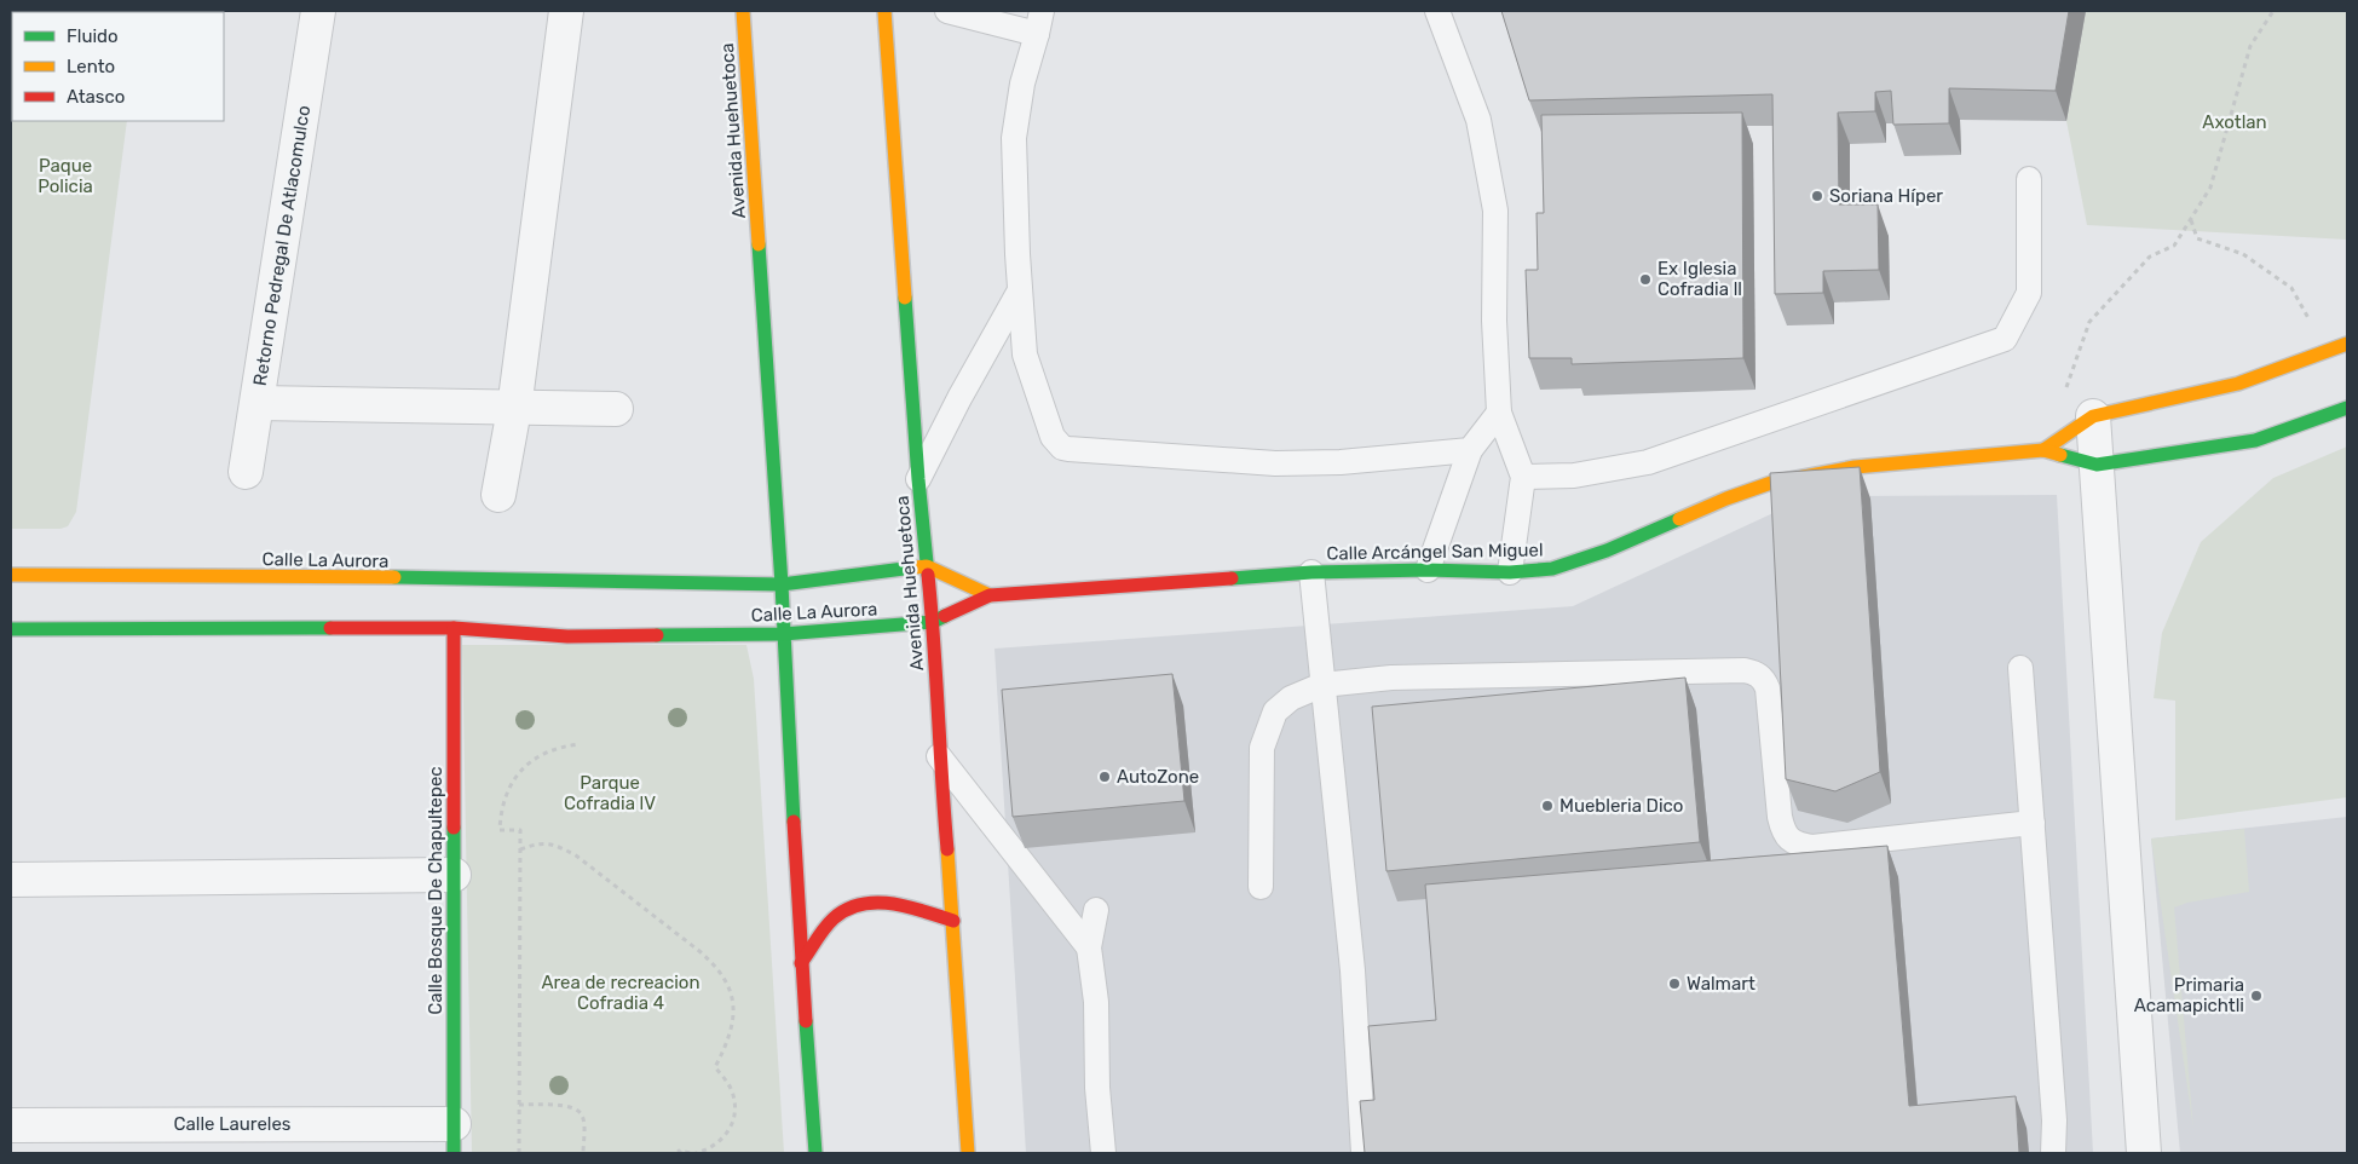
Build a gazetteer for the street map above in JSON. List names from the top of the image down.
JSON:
{
  "streets": {
    "street": [
      "Avenida Huehuetoca",
      "Retorno Pedregal De Atlacomulco",
      "Calle Arcángel San Miguel",
      "Calle La Aurora",
      "Calle Bosque De Chapultepec",
      "Calle Laureles"
    ]
  },
  "crossings": [
    ["Avenida Huehuetoca", "Calle La Aurora"],
    ["Calle Arcángel San Miguel", "Calle La Aurora"],
    ["Calle La Aurora", "Calle Bosque De Chapultepec"],
    ["Calle Bosque De Chapultepec", "Calle Laureles"]
  ],
  "parks": [
    "Axotlan",
    "Paque Policia",
    "Parque Cofradia lV",
    "Area de recreacion Cofradia 4"
  ],
  "places": [
    "Soriana Híper",
    "Ex Iglesia Cofradia ll",
    "AutoZone",
    "Muebleria Dico",
    "Walmart",
    "Primaria Acamapichtli"
  ],
  "legend": ["Fluido", "Lento", "Atasco"]
}
